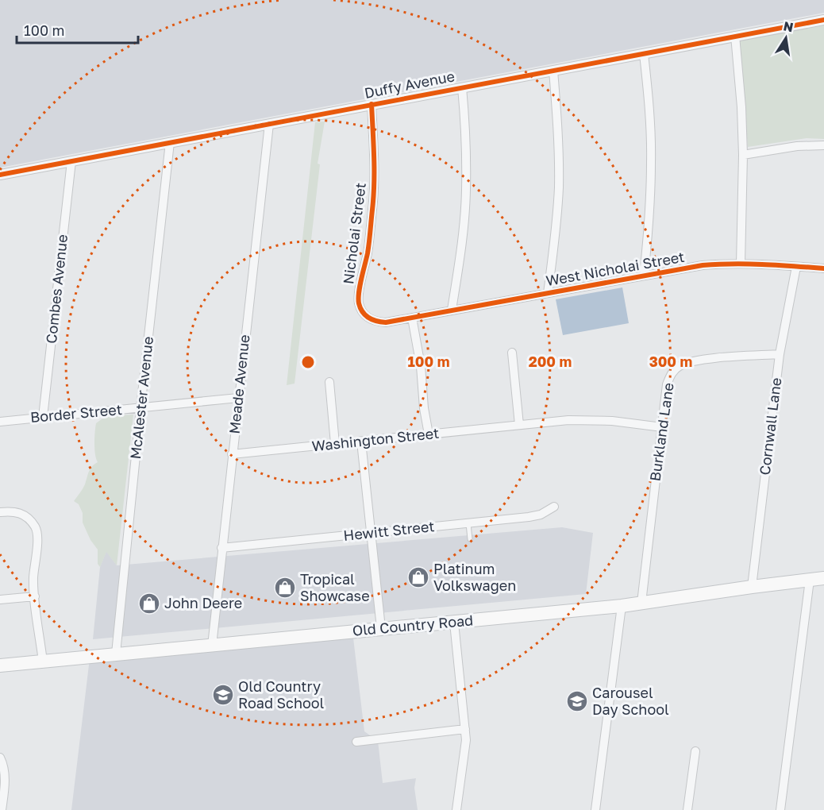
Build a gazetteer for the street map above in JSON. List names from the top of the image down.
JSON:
{
  "streets": {
    "main road": ["Old Country Road"],
    "street": [
      "Duffy Avenue",
      "Nicholai Street",
      "West Nicholai Street",
      "Combes Avenue",
      "Meade Avenue",
      "McAlester Avenue",
      "Border Street",
      "Cornwall Lane",
      "Burkland Lane",
      "Washington Street",
      "Hewitt Street"
    ]
  },
  "crossings": [
    ["Duffy Avenue", "Nicholai Street"],
    ["Duffy Avenue", "Combes Avenue"],
    ["Duffy Avenue", "Meade Avenue"],
    ["Duffy Avenue", "McAlester Avenue"],
    ["Nicholai Street", "West Nicholai Street"],
    ["West Nicholai Street", "Cornwall Lane"],
    ["Combes Avenue", "Border Street"],
    ["Meade Avenue", "Border Street"],
    ["Meade Avenue", "Washington Street"],
    ["Meade Avenue", "Hewitt Street"],
    ["Meade Avenue", "Old Country Road"],
    ["McAlester Avenue", "Border Street"],
    ["McAlester Avenue", "Old Country Road"],
    ["Cornwall Lane", "Burkland Lane"],
    ["Cornwall Lane", "Old Country Road"],
    ["Burkland Lane", "Washington Street"],
    ["Burkland Lane", "Old Country Road"]
  ],
  "places": {
    "shop": ["Platinum Volkswagen", "Tropical Showcase", "John Deere"],
    "school or university": ["Old Country Road School", "Carousel Day School"]
  },
  "scale_bar": "100 m",
  "north": "top",
  "rings": ["100 m", "200 m", "300 m"]
}
